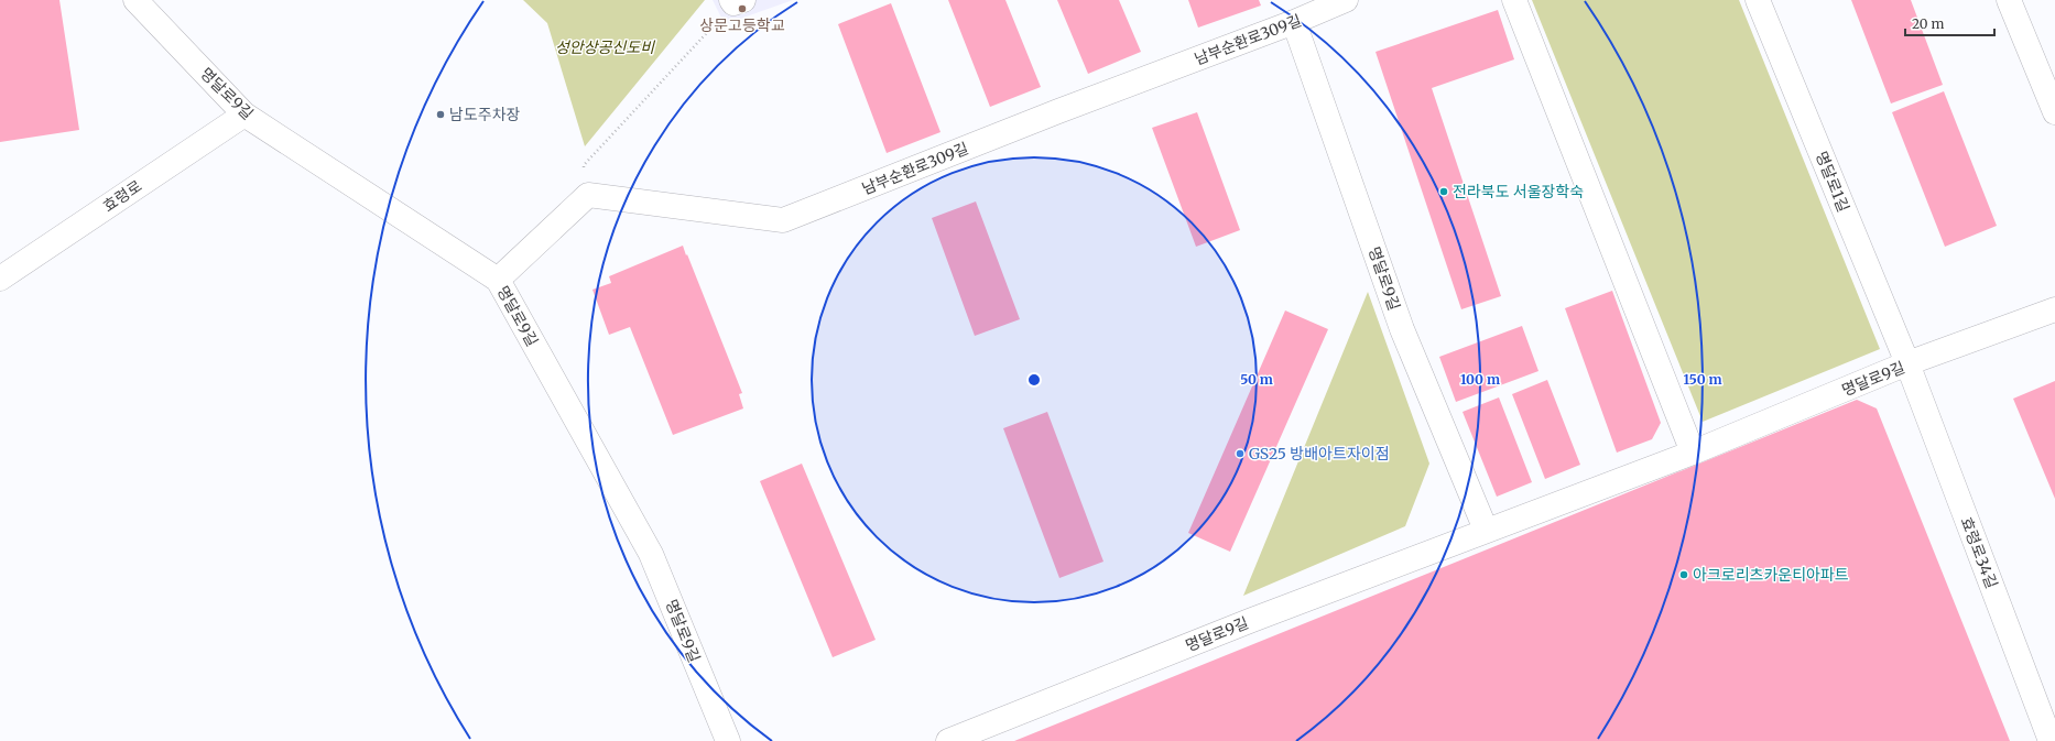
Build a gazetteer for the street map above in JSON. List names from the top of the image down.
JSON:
{
  "streets": {
    "street": [
      "남부순환로309길",
      "명달로9길",
      "명달로1길",
      "효령로",
      "효령로34길"
    ]
  },
  "crossings": [
    ["남부순환로309길", "명달로9길"],
    ["명달로9길", "명달로1길"],
    ["명달로9길", "효령로"],
    ["명달로9길", "효령로34길"],
    ["명달로1길", "효령로34길"]
  ],
  "parks": ["성안상공신도비"],
  "places": [
    "상문고등학교",
    "남도주차장",
    "전라북도 서울장학숙",
    "GS25 방배아트자이점",
    "아크로리츠카운티아파트"
  ],
  "scale_bar": "20 m",
  "rings": ["50 m", "100 m", "150 m"]
}
